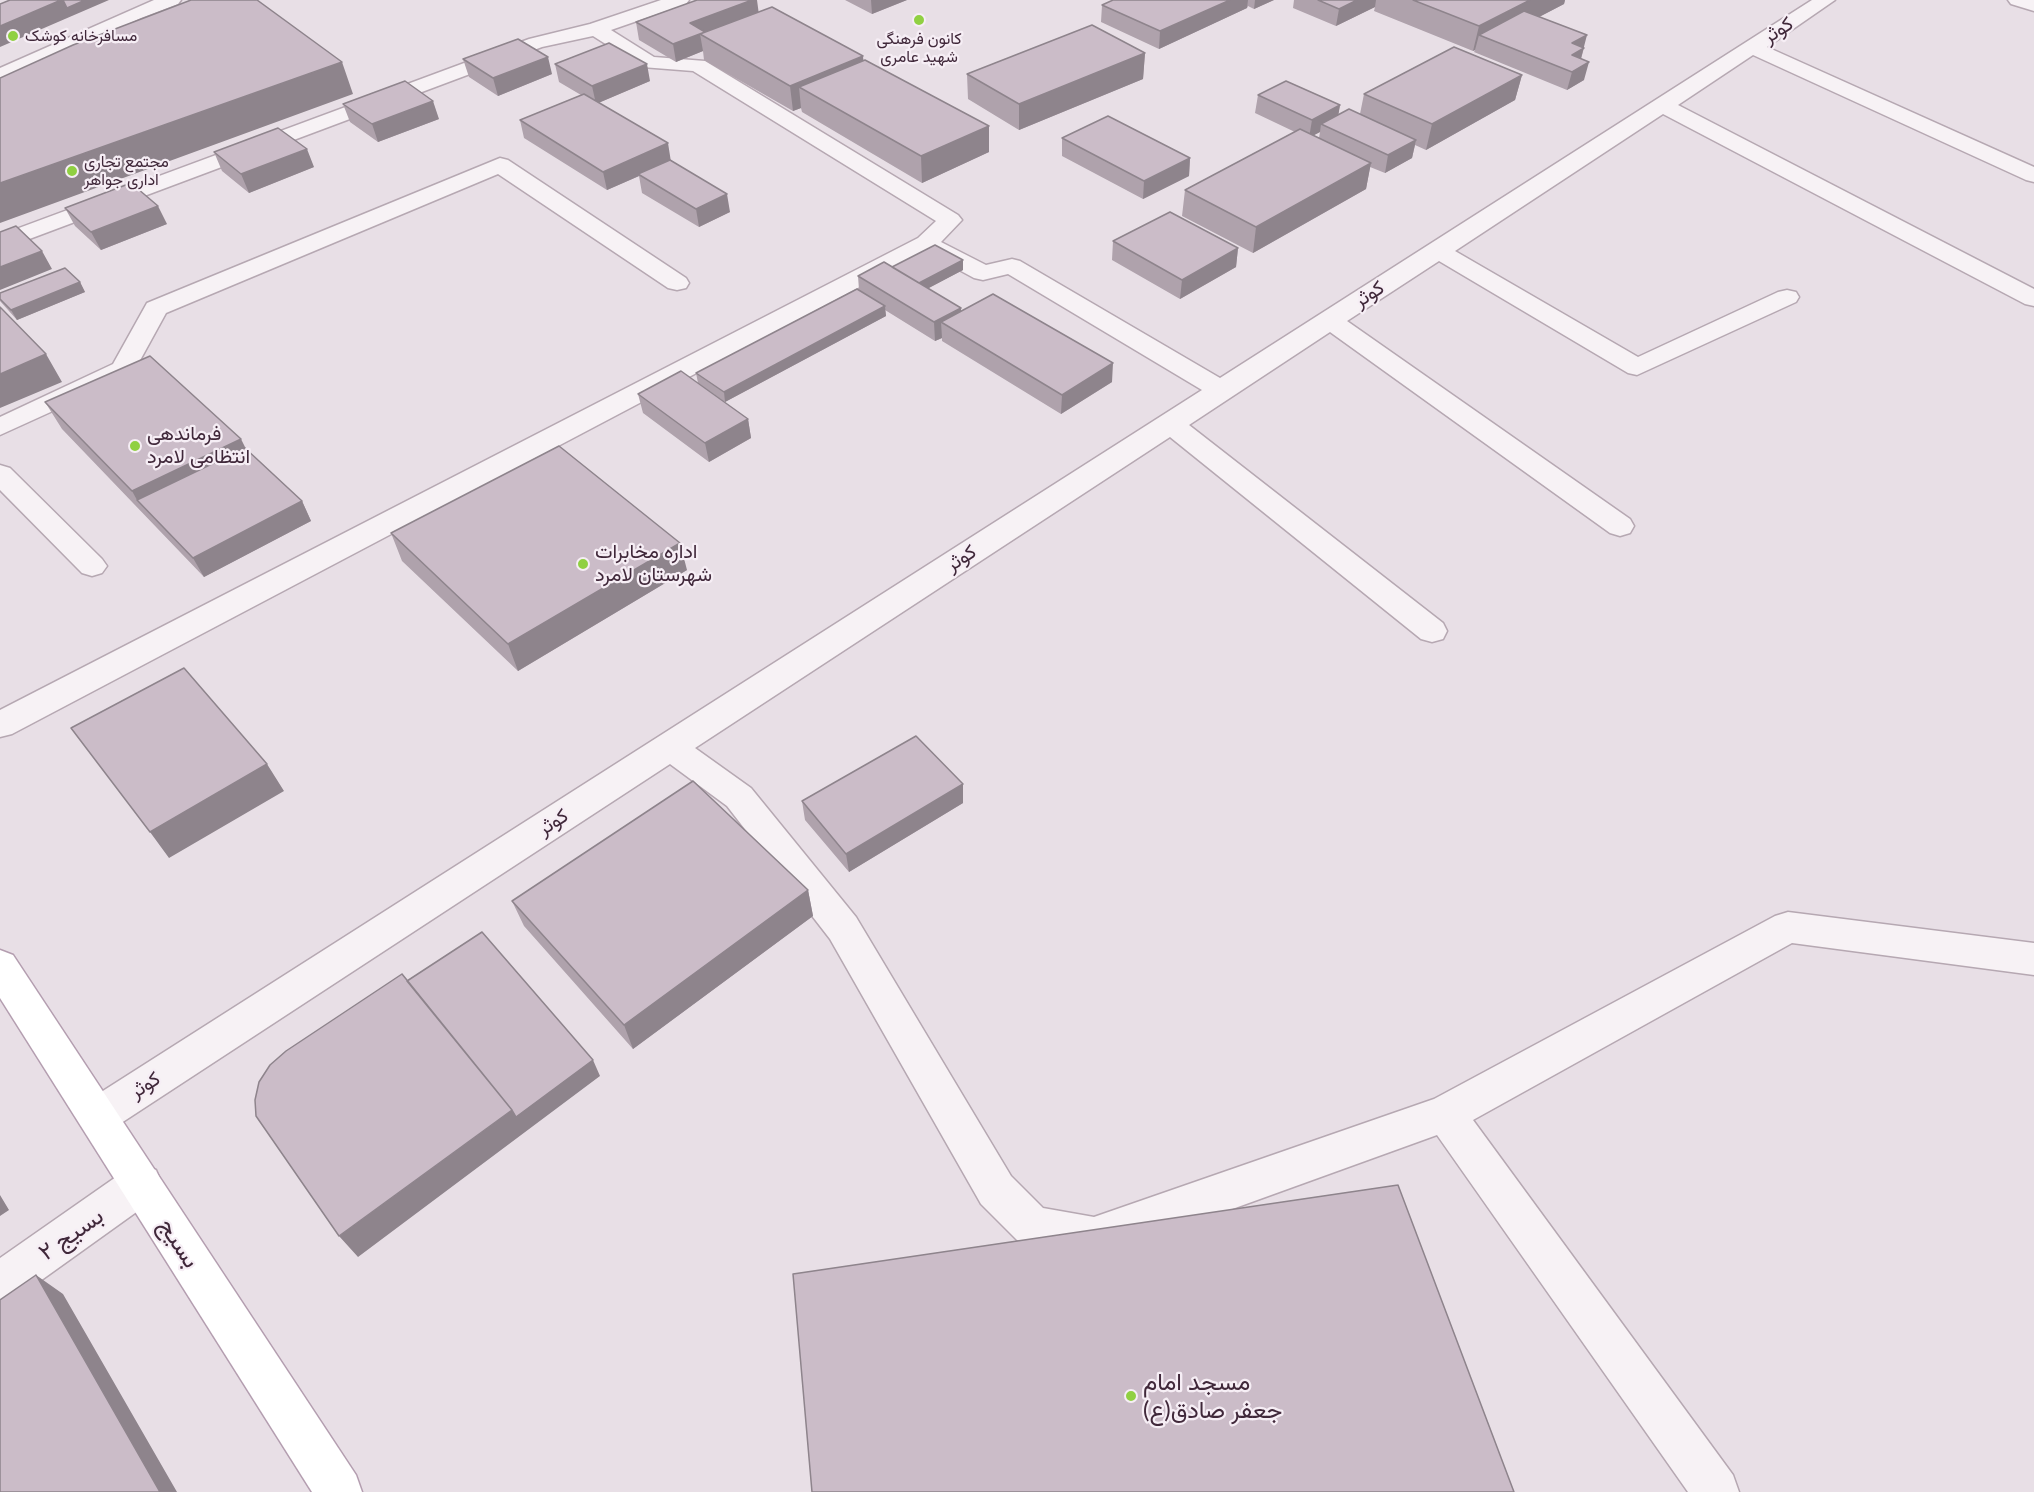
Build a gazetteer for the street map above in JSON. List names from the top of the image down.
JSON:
{
  "streets": {
    "main road": ["بسیج"],
    "street": ["کوثر", "بسیج ۲"]
  },
  "crossings": [
    ["کوثر", "بسیج"],
    ["بسیج ۲", "بسیج"]
  ],
  "places": [
    "کانون فرهنگی شهید عامری",
    "مسافرخانه کوشک",
    "مجتمع تجاری اداری جواهر",
    "فرماندهی انتظامی لامرد",
    "اداره مخابرات شهرستان لامرد",
    "مسجد امام جعفر صادق(ع)"
  ]
}
